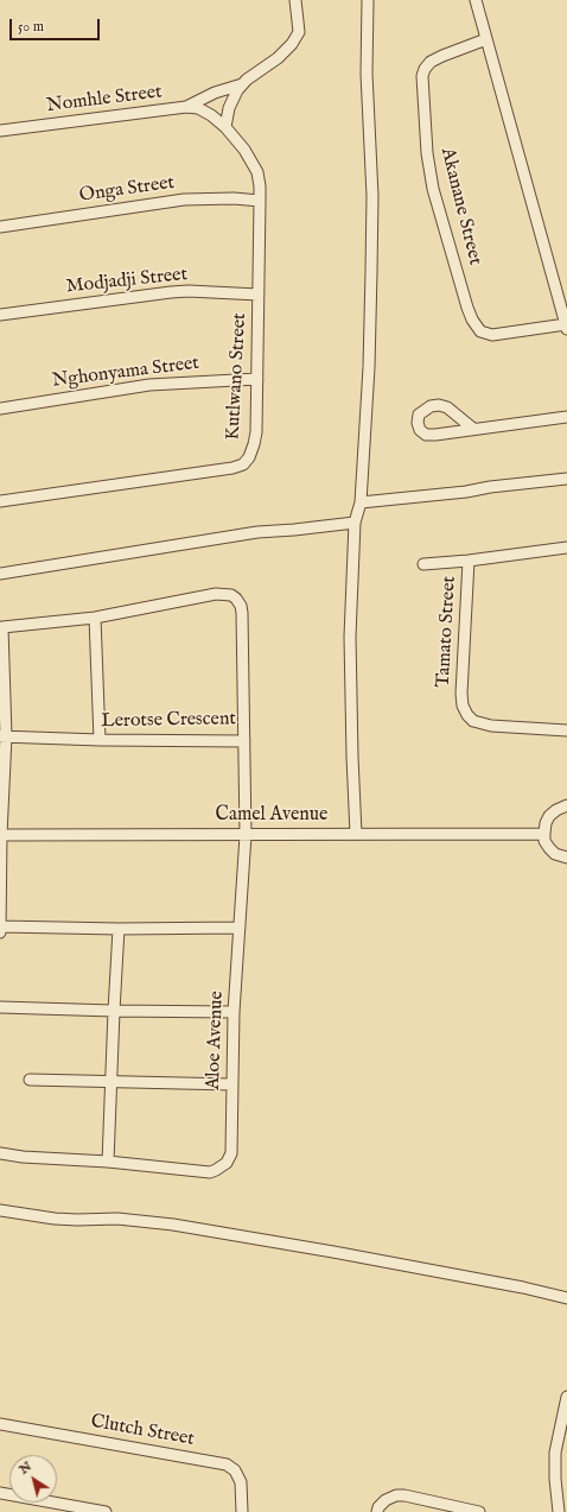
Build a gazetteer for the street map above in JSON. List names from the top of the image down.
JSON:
{
  "streets": {
    "street": [
      "Nomhle Street",
      "Onga Street",
      "Akanane Street",
      "Modjadji Street",
      "Nghonyama Street",
      "Kutlwano Street",
      "Tamato Street",
      "Lerotse Crescent",
      "Camel Avenue",
      "Aloe Avenue",
      "Clutch Street"
    ]
  },
  "crossings": [
    ["Nomhle Street", "Kutlwano Street"],
    ["Onga Street", "Kutlwano Street"],
    ["Modjadji Street", "Kutlwano Street"],
    ["Nghonyama Street", "Kutlwano Street"],
    ["Lerotse Crescent", "Aloe Avenue"],
    ["Camel Avenue", "Aloe Avenue"]
  ],
  "scale_bar": "50 m",
  "north": "top left"
}
